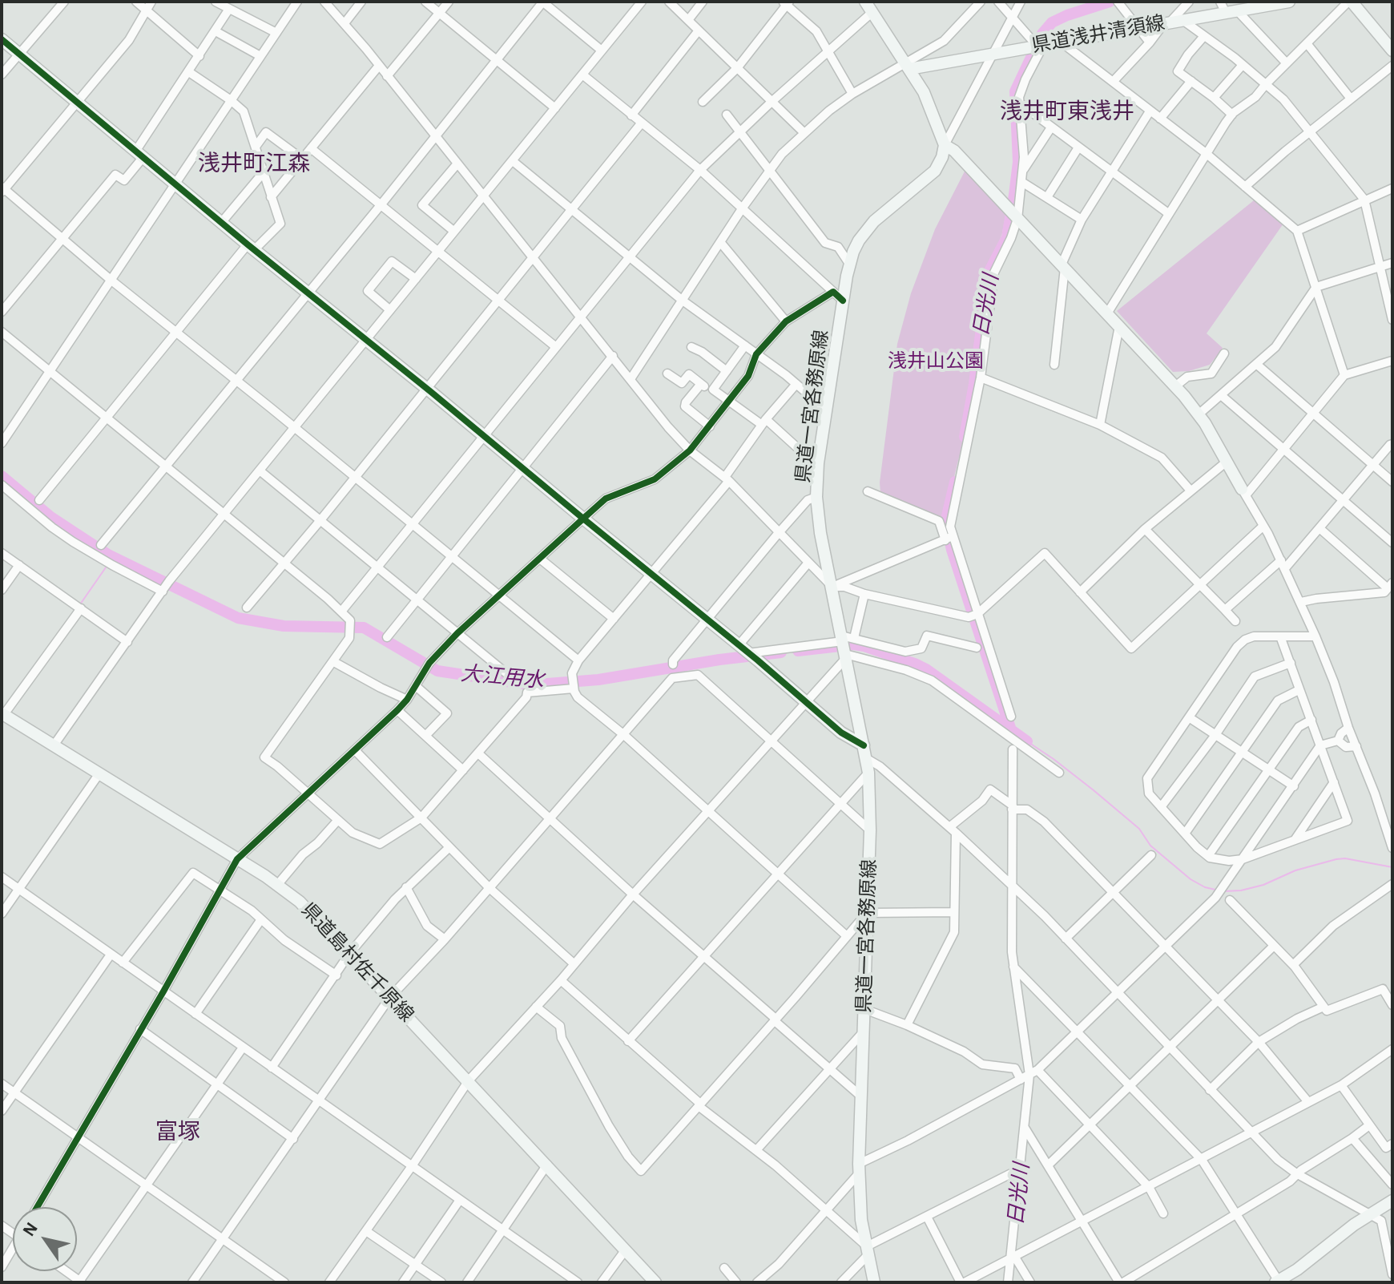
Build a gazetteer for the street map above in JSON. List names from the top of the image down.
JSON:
{
  "streets": {
    "main road": ["県道浅井清須線", "県道一宮各務原線", "県道島村佐千原線"]
  },
  "districts": ["浅井町東浅井", "浅井町江森", "富塚"],
  "water": ["日光川", "大江用水"],
  "parks": ["浅井山公園"],
  "north": "top left"
}
